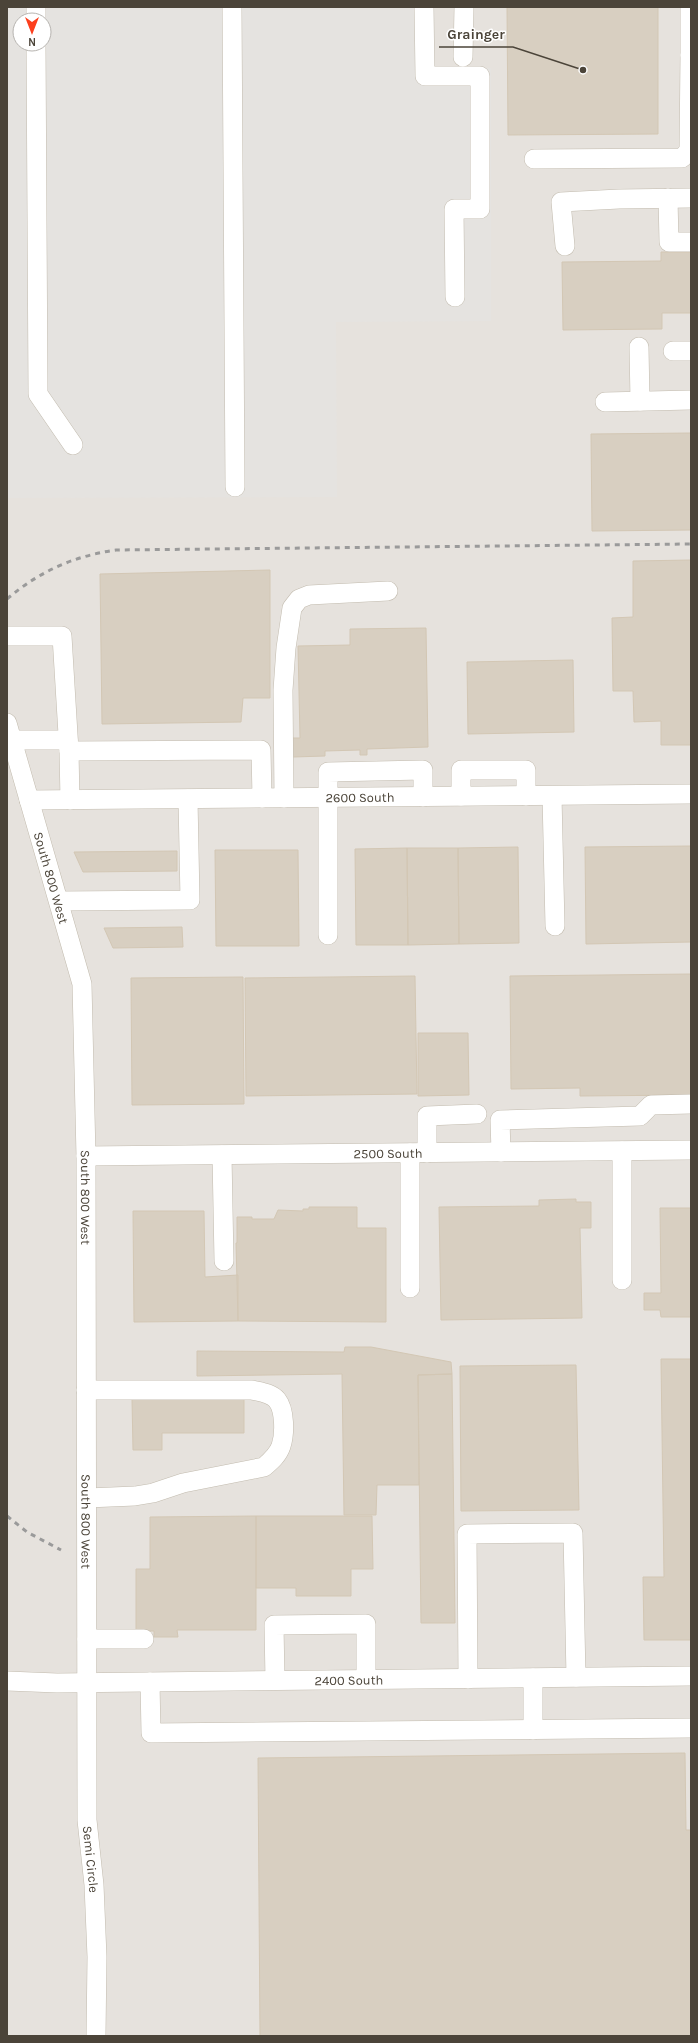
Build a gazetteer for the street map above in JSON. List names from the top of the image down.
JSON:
{
  "streets": {
    "street": [
      "2600 South",
      "South 800 West",
      "2500 South",
      "2400 South",
      "Semi Circle"
    ]
  },
  "crossings": [
    ["2600 South", "South 800 West"],
    ["South 800 West", "2500 South"],
    ["South 800 West", "2400 South"],
    ["South 800 West", "Semi Circle"],
    ["2400 South", "Semi Circle"]
  ],
  "places": ["Grainger"],
  "north": "bottom"
}
